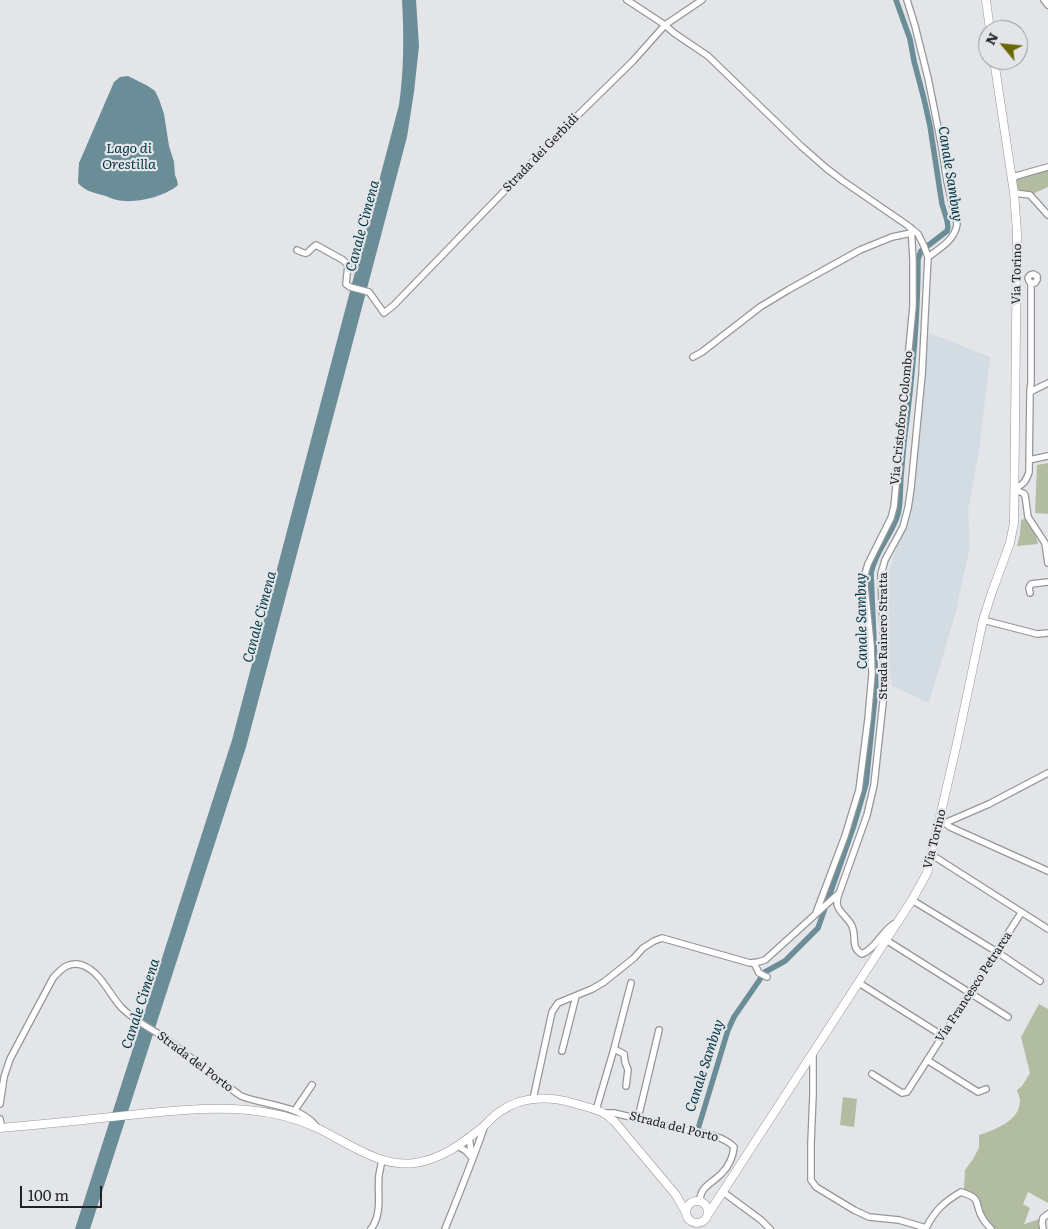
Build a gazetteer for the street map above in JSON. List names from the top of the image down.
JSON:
{
  "streets": {
    "main road": ["Via Torino"],
    "street": [
      "Strada dei Gerbidi",
      "Via Cristoforo Colombo",
      "Strada Rainero Stratta",
      "Via Francesco Petrarca",
      "Strada del Porto"
    ]
  },
  "crossings": [
    ["Via Torino", "Strada del Porto"],
    ["Via Cristoforo Colombo", "Strada Rainero Stratta"]
  ],
  "water": ["Lago di Orestilla", "Canale Sambuy", "Canale Cimena"],
  "scale_bar": "100 m",
  "north": "top left"
}
